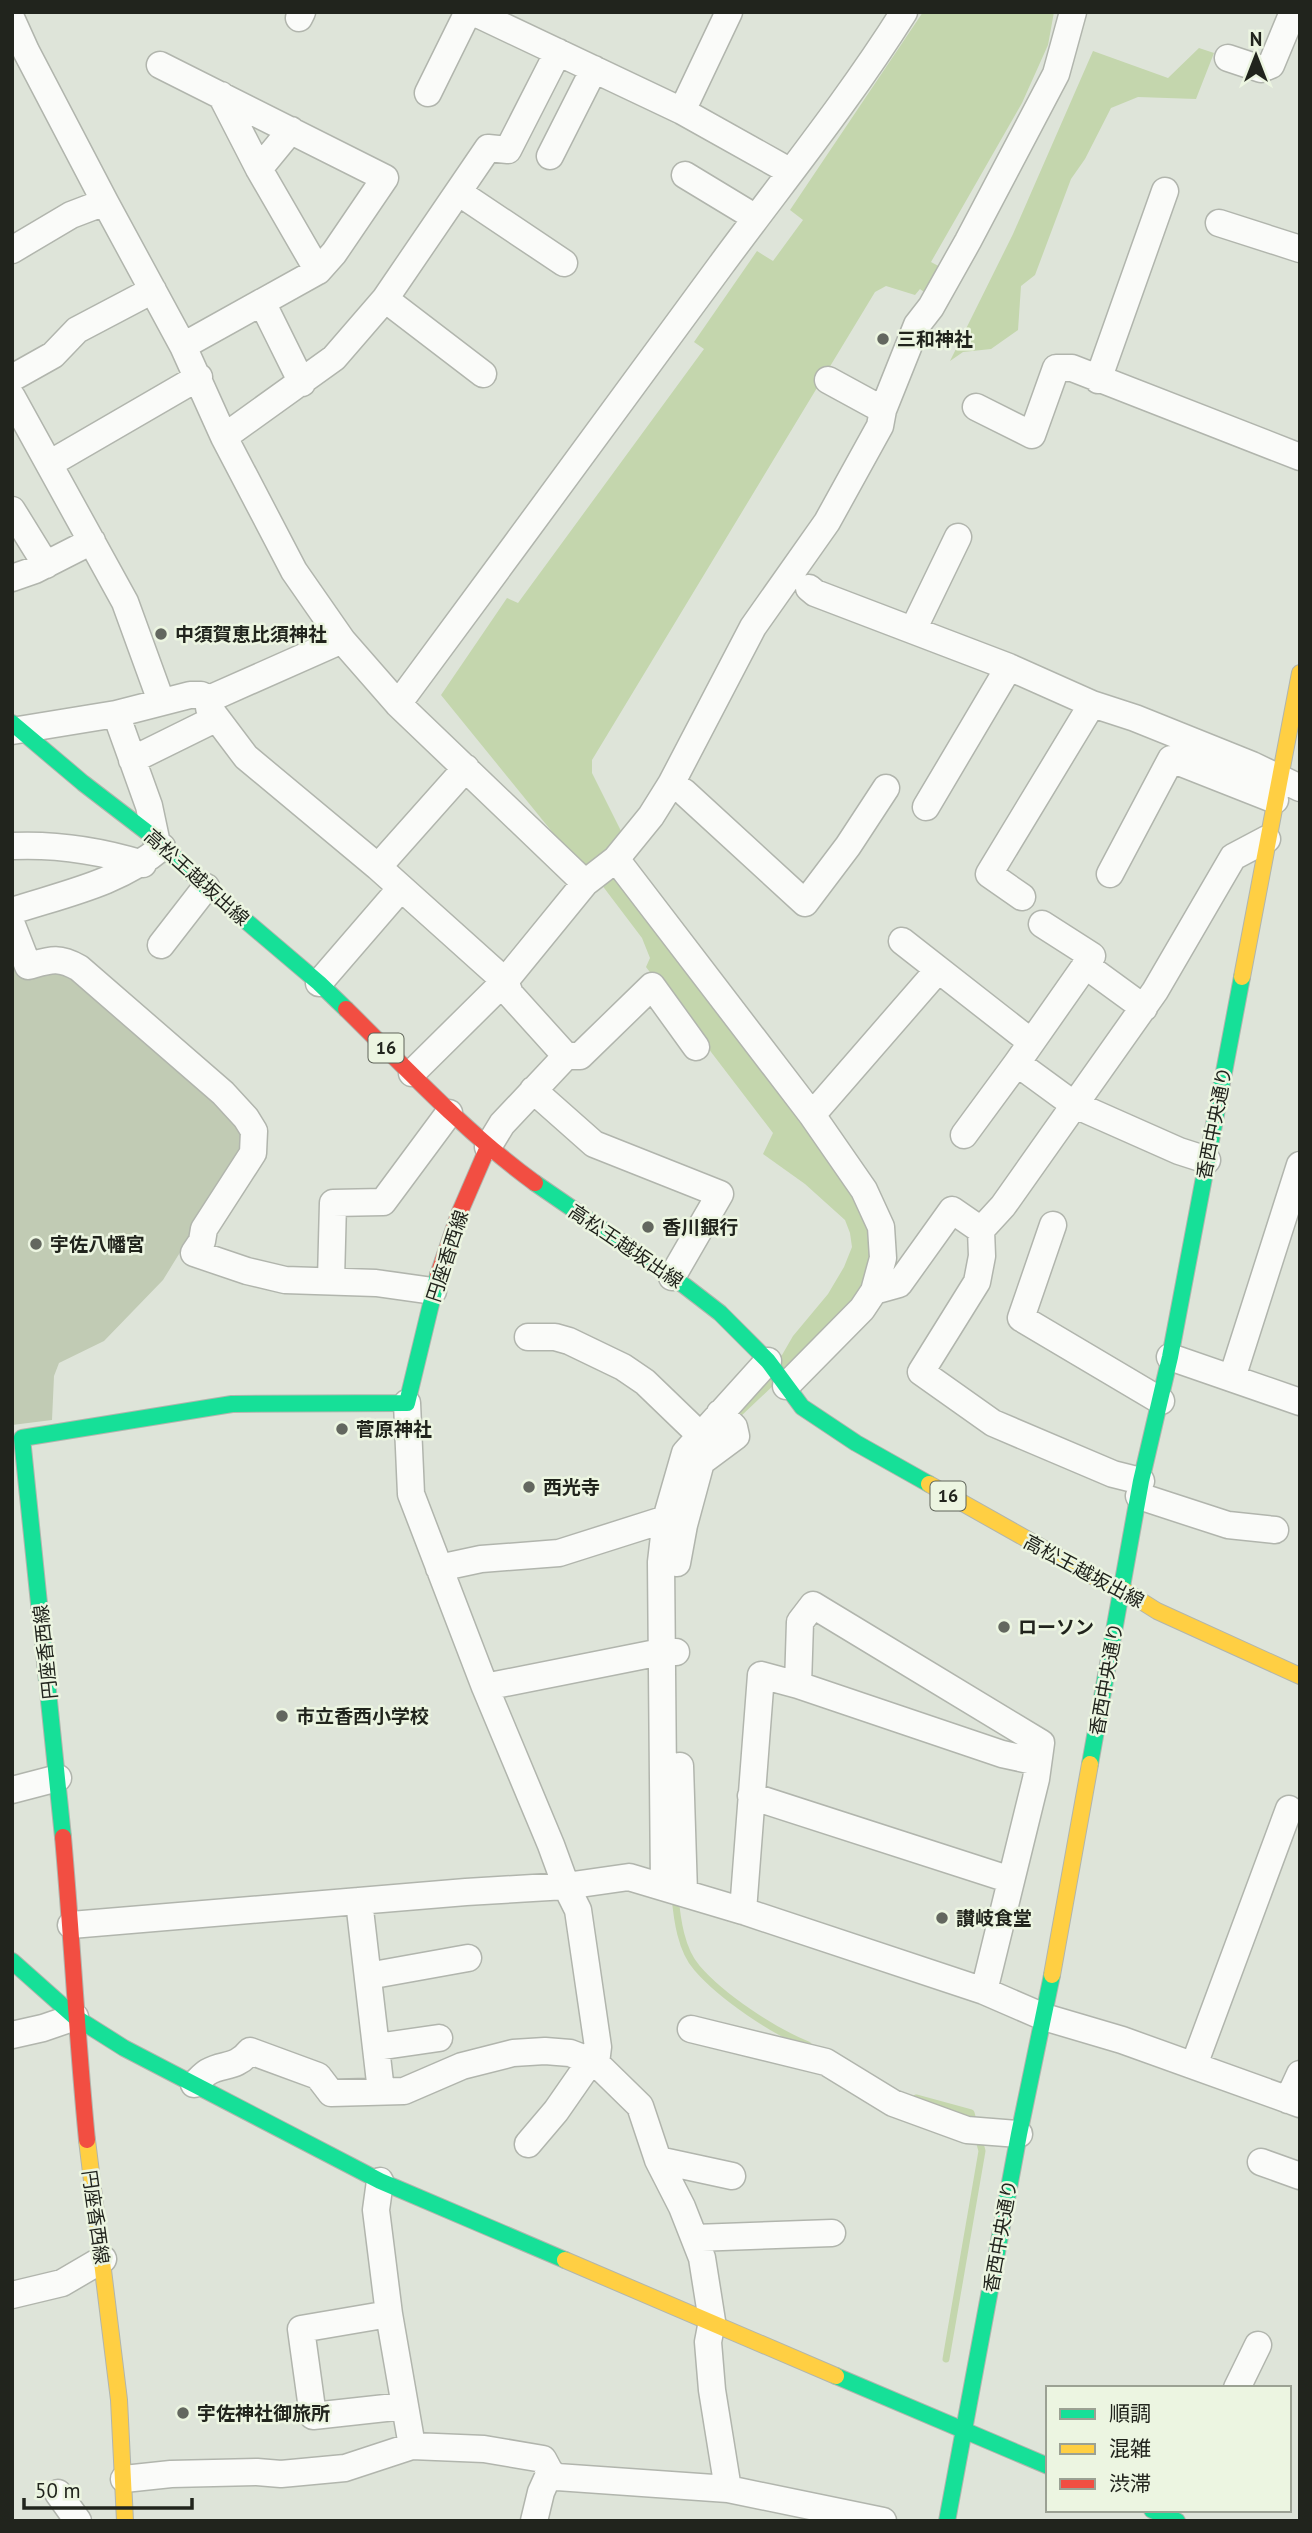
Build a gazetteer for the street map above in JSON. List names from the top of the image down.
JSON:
{
  "streets": {
    "main road": [
      "高松王越坂出線",
      "16",
      "香西中央通り",
      "円座香西線"
    ]
  },
  "crossings": [
    ["高松王越坂出線", "香西中央通り"],
    ["高松王越坂出線", "円座香西線"]
  ],
  "places": [
    "三和神社",
    "中須賀恵比須神社",
    "香川銀行",
    "宇佐八幡宮",
    "菅原神社",
    "西光寺",
    "ローソン",
    "市立香西小学校",
    "讃岐食堂",
    "宇佐神社御旅所"
  ],
  "legend": ["順調", "混雑", "渋滞"],
  "scale_bar": "50 m",
  "north": "top"
}
